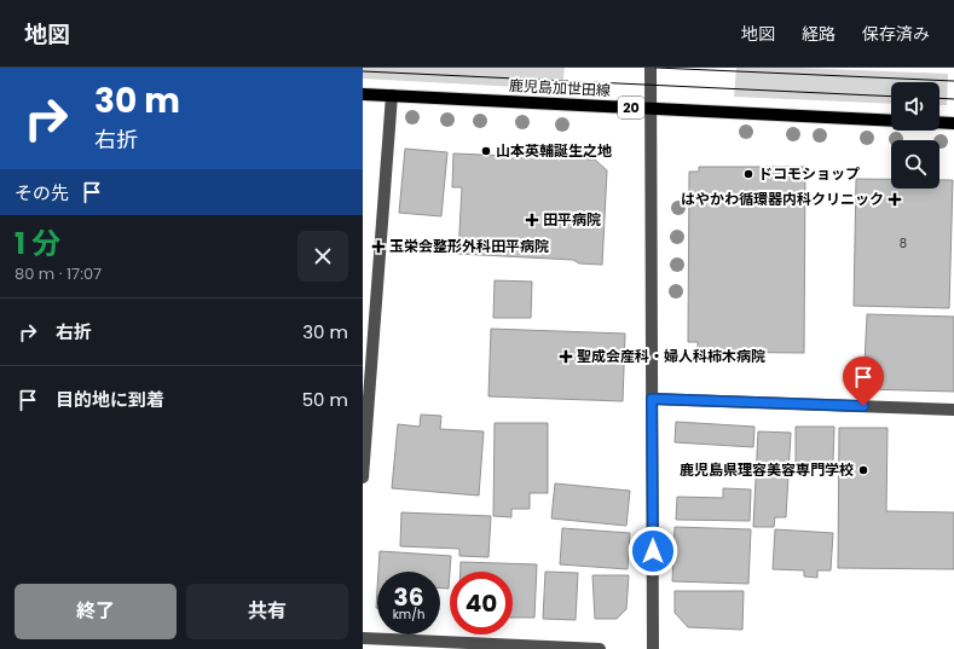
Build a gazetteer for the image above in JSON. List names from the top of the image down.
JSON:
{
  "streets": {
    "main road": ["鹿児島加世田線", "20"]
  },
  "places": {
    "other": ["山本英輔誕生之地", "ドコモショップ", "鹿児島県理容美容専門学校"],
    "health": [
      "はやかわ循環器内科クリニック",
      "田平病院",
      "玉栄会整形外科田平病院",
      "聖成会産科・婦人科柿木病院"
    ]
  },
  "house_numbers": ["8"],
  "page": {
    "header": "地図",
    "nav": ["地図", "経路", "保存済み"],
    "turn": ["30 m", "右折"],
    "then": "その先",
    "heading": ["1 分", "80 m · 17:07"],
    "list": [
      {
        "name": "右折",
        "value": "30 m"
      },
      {
        "name": "目的地に到着",
        "value": "50 m"
      }
    ],
    "speed": "36 km/h",
    "limit": "40",
    "buttons": ["終了", "共有"]
  }
}
